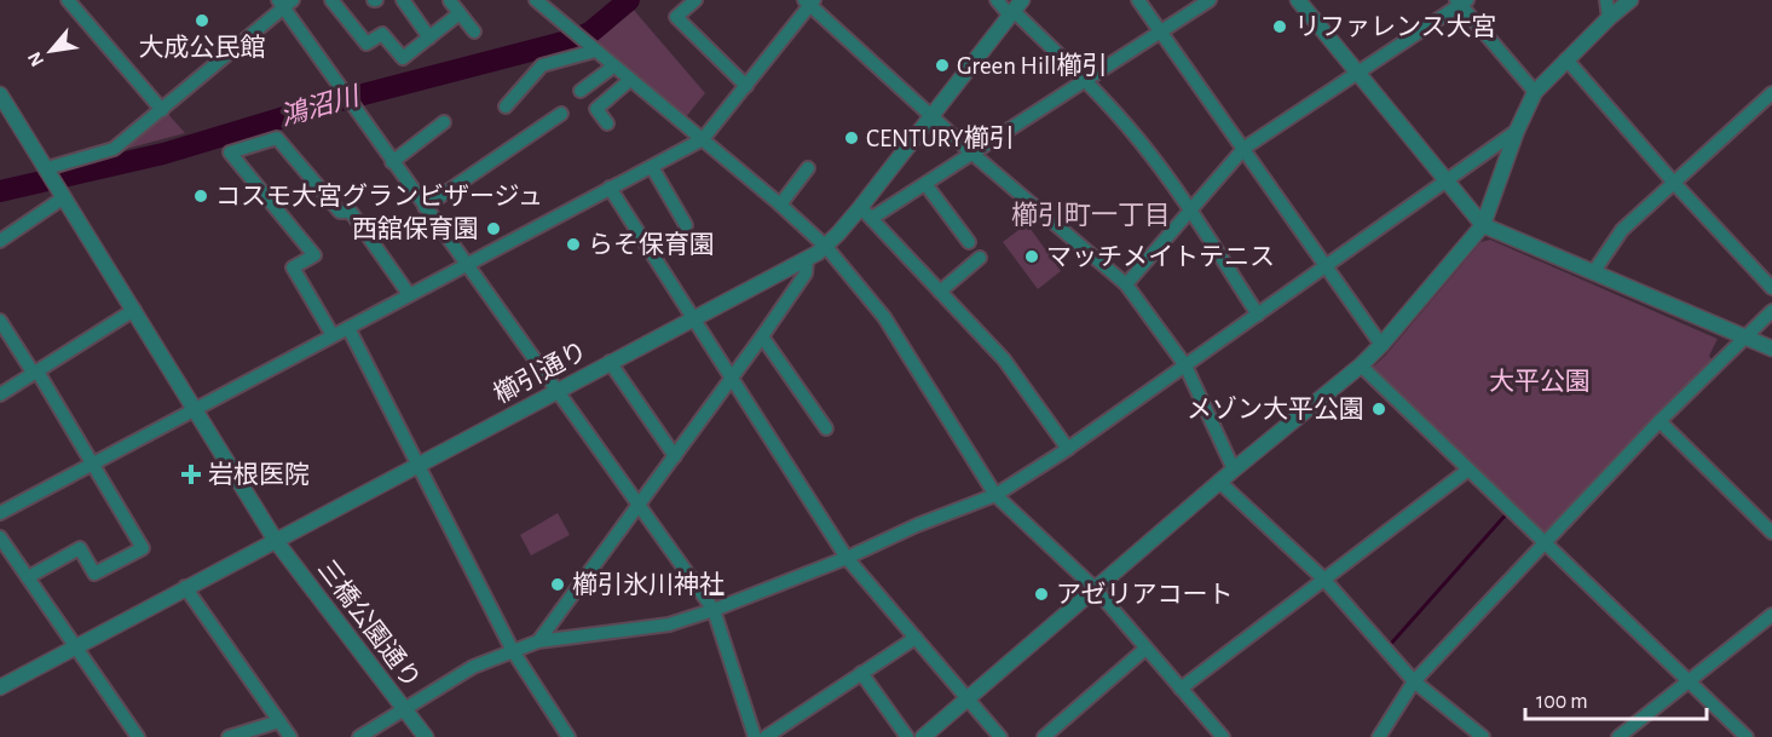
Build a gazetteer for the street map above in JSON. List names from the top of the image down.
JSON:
{
  "streets": {
    "street": ["櫛引通り", "三橋公園通り"]
  },
  "crossings": [
    ["櫛引通り", "三橋公園通り"]
  ],
  "districts": ["櫛引町一丁目"],
  "water": ["鴻沼川"],
  "parks": ["大平公園"],
  "places": {
    "other": [
      "大成公民館",
      "リファレンス大宮",
      "Green Hill櫛引",
      "CENTURY櫛引",
      "コスモ大宮グランビザージュ",
      "西舘保育園",
      "らそ保育園",
      "マッチメイトテニス",
      "メゾン大平公園",
      "櫛引氷川神社",
      "アゼリアコート"
    ],
    "health": ["岩根医院"]
  },
  "scale_bar": "100 m",
  "north": "bottom left"
}
